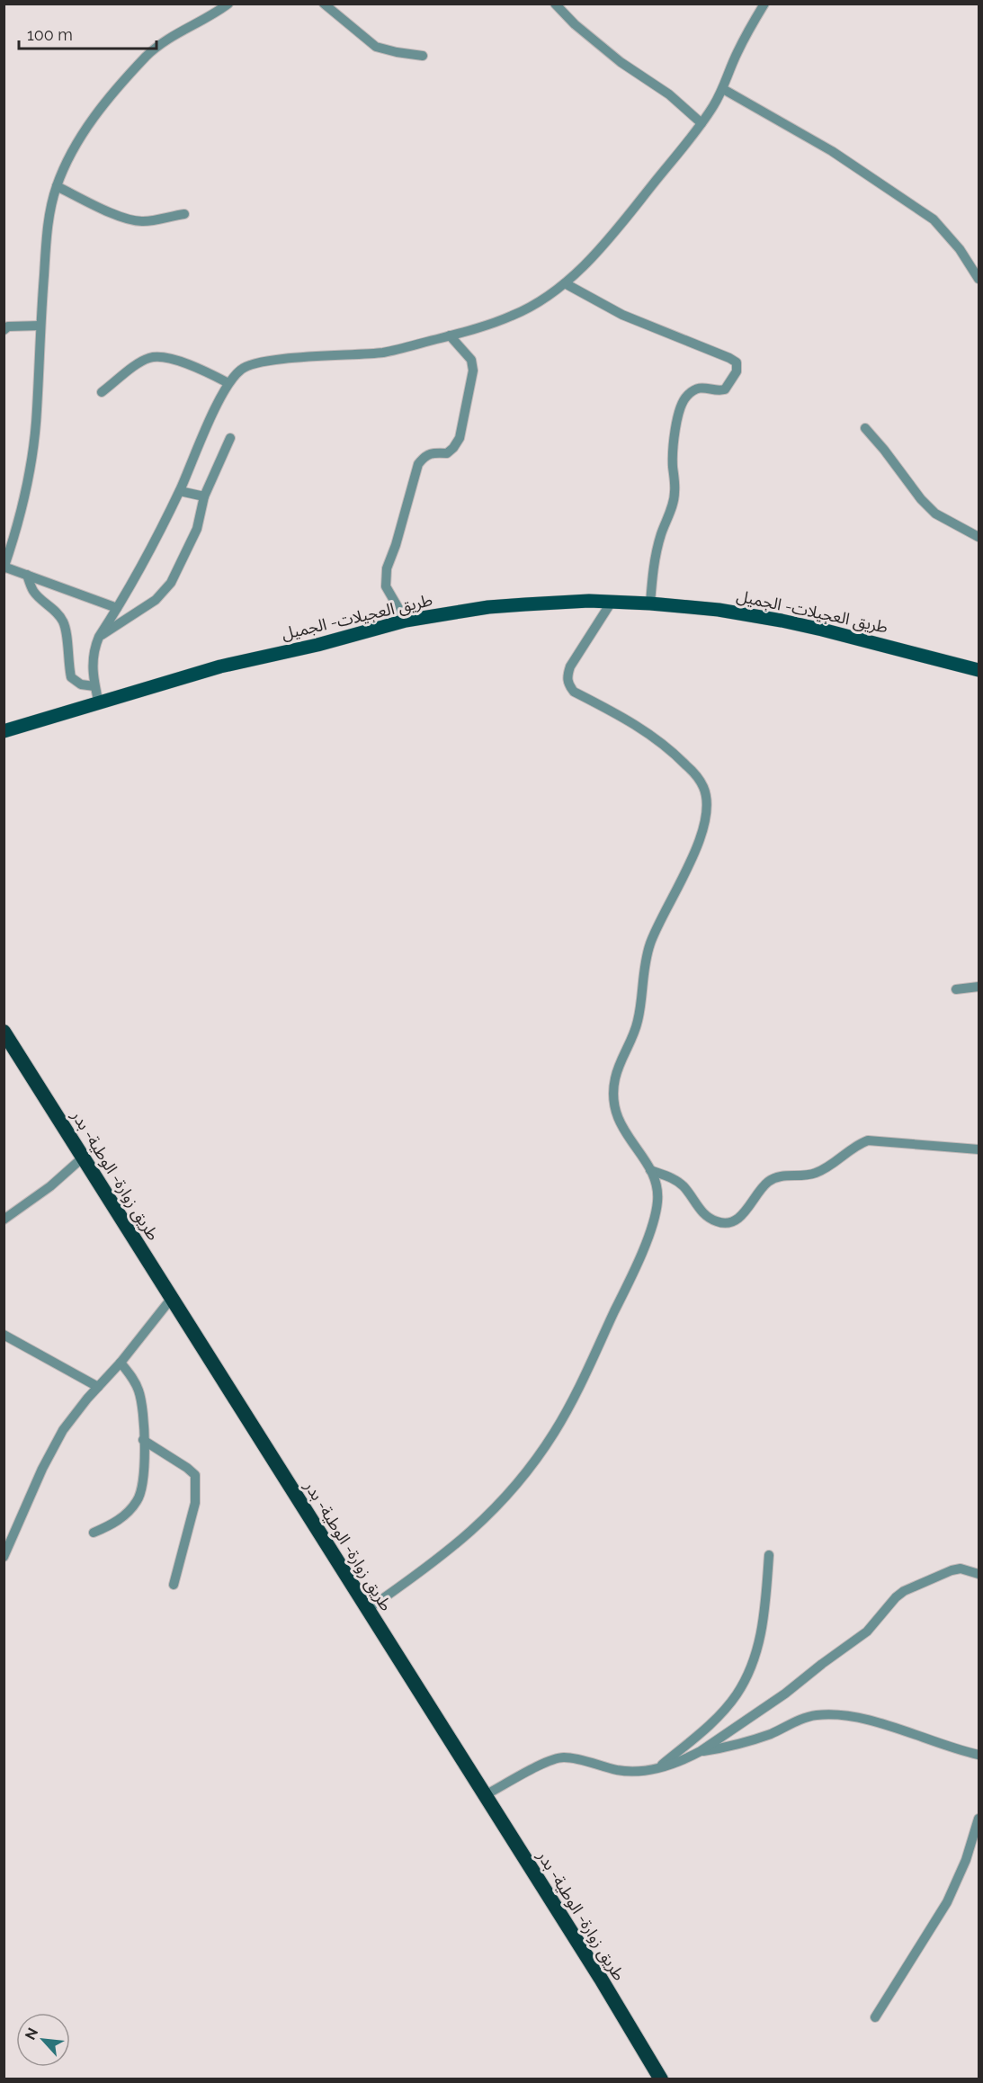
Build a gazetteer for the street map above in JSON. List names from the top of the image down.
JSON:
{
  "streets": {
    "highway": ["طريق زوارة- الوطية- بدر"],
    "main road": ["طريق العجيلات- الجميل"]
  },
  "scale_bar": "100 m",
  "north": "top left"
}
